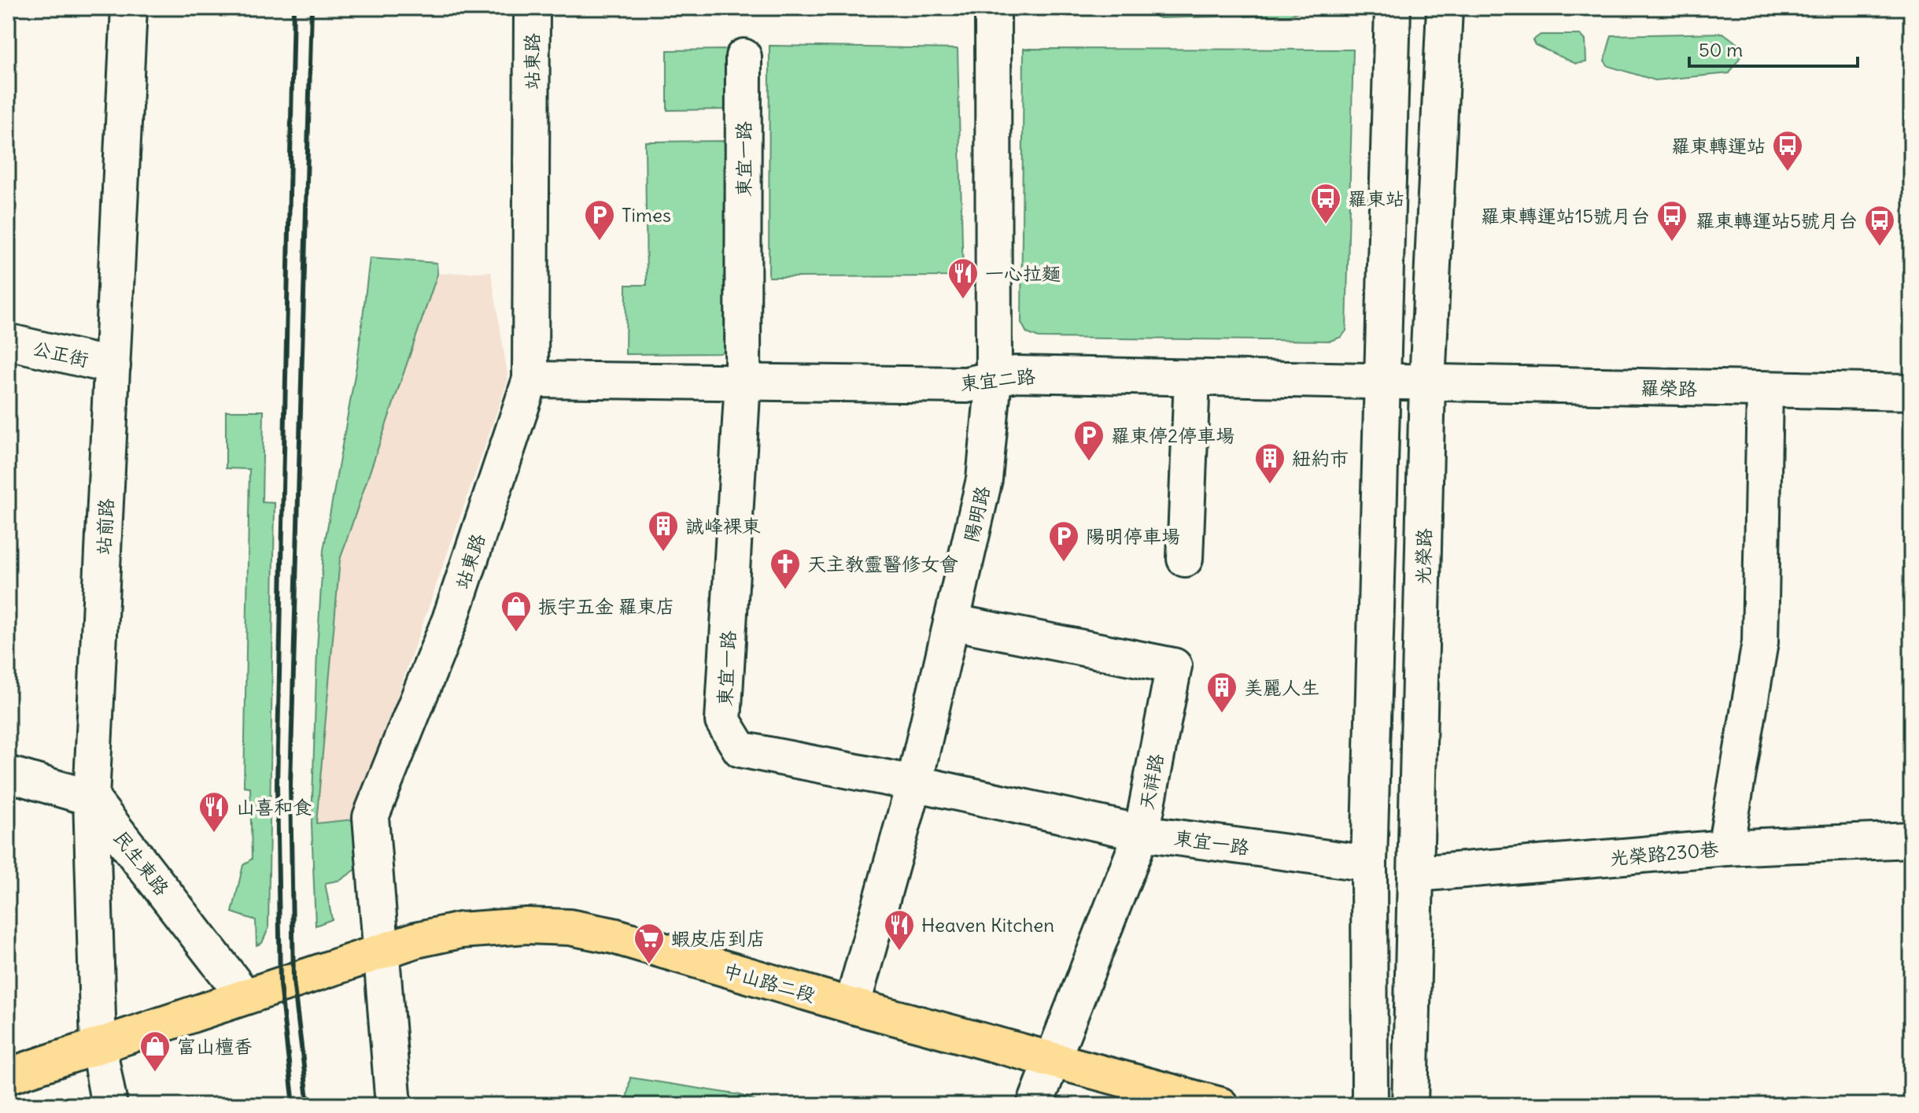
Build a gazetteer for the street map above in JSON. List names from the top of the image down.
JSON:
{
  "streets": {
    "main road": ["中山路二段"],
    "street": [
      "站東路",
      "東宜一路",
      "公正街",
      "東宜二路",
      "羅榮路",
      "陽明路",
      "站前路",
      "光榮路",
      "天祥路",
      "光榮路230巷",
      "民生東路"
    ]
  },
  "crossings": [
    ["站東路", "東宜二路"],
    ["站東路", "中山路二段"],
    ["東宜一路", "東宜二路"],
    ["東宜一路", "陽明路"],
    ["東宜一路", "天祥路"],
    ["公正街", "站前路"],
    ["東宜二路", "羅榮路"],
    ["東宜二路", "陽明路"],
    ["東宜二路", "光榮路"],
    ["羅榮路", "光榮路"],
    ["陽明路", "天祥路"],
    ["陽明路", "中山路二段"],
    ["站前路", "民生東路"],
    ["站前路", "中山路二段"],
    ["光榮路", "光榮路230巷"],
    ["天祥路", "中山路二段"],
    ["民生東路", "中山路二段"]
  ],
  "places": {
    "bus stop": [
      "羅東轉運站",
      "羅東站",
      "羅東轉運站15號月台",
      "羅東轉運站5號月台"
    ],
    "parking": ["Times", "羅東停2停車場", "陽明停車場"],
    "restaurant": ["一心拉麵", "山喜和食", "Heaven Kitchen"],
    "building": ["紐約市", "誠峰裸東", "美麗人生"],
    "church": ["天主教靈醫修女會"],
    "shop": ["振宇五金 羅東店", "富山檀香"],
    "supermarket": ["蝦皮店到店"]
  },
  "scale_bar": "50 m"
}
